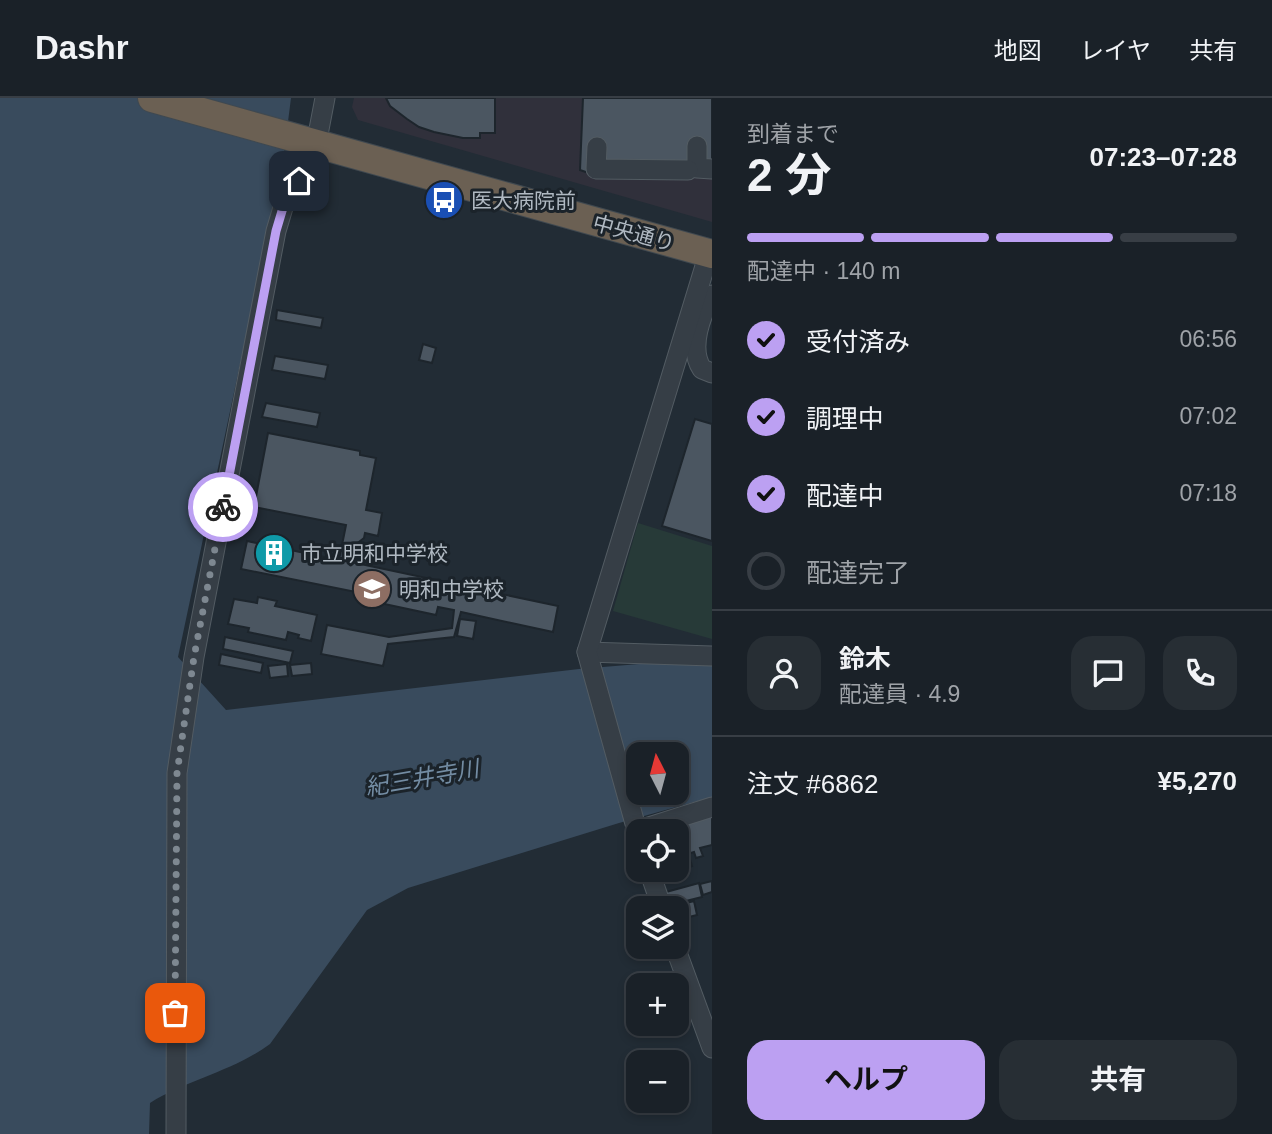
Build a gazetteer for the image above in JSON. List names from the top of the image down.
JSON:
{
  "streets": {
    "highway": ["中央通り"]
  },
  "water": ["紀三井寺川"],
  "places": {
    "bus stop": ["医大病院前"],
    "building": ["市立明和中学校"],
    "school or university": ["明和中学校"]
  },
  "north": "top",
  "page": {
    "header": "Dashr",
    "nav": ["地図", "レイヤ", "共有"],
    "heading": ["2 分", "到着まで", "07:23–07:28"],
    "panel": [
      "鈴木",
      "配達員 · 4.9",
      "注文 #6862",
      "¥5,270"
    ],
    "bar": "配達中 · 140 m",
    "list": [
      ["受付済み", "06:56"],
      ["調理中", "07:02"],
      ["配達中", "07:18"],
      "配達完了"
    ],
    "map_buttons": ["+", "−"],
    "buttons": ["ヘルプ", "共有"]
  }
}
